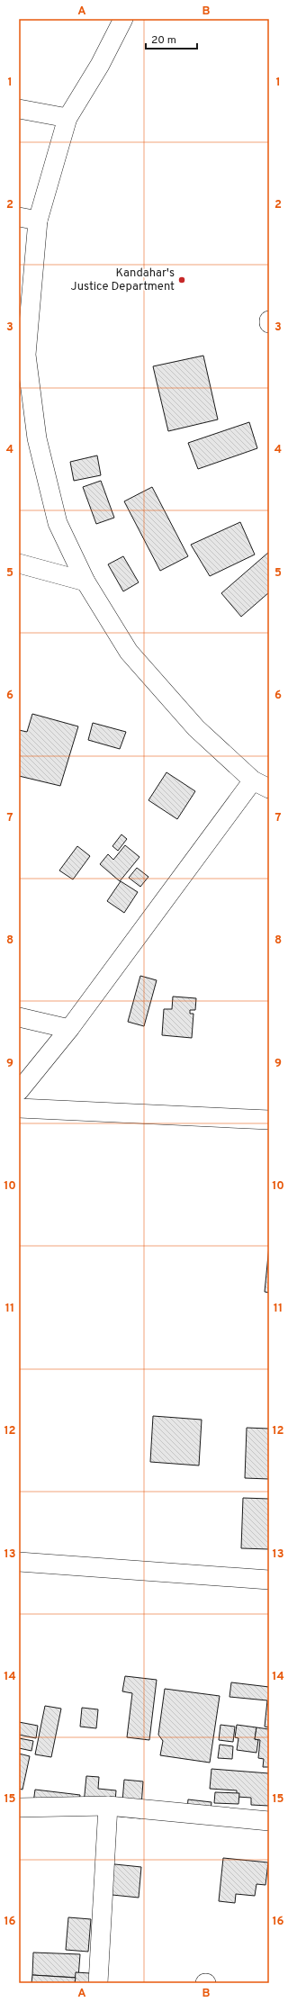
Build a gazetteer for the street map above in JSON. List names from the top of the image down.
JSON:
{
  "places": ["Kandahar's Justice Department"],
  "scale_bar": "20 m",
  "grid": {
    "columns": ["A", "B"],
    "rows": [
      "1",
      "2",
      "3",
      "4",
      "5",
      "6",
      "7",
      "8",
      "9",
      "10",
      "11",
      "12",
      "13",
      "14",
      "15",
      "16"
    ]
  }
}
